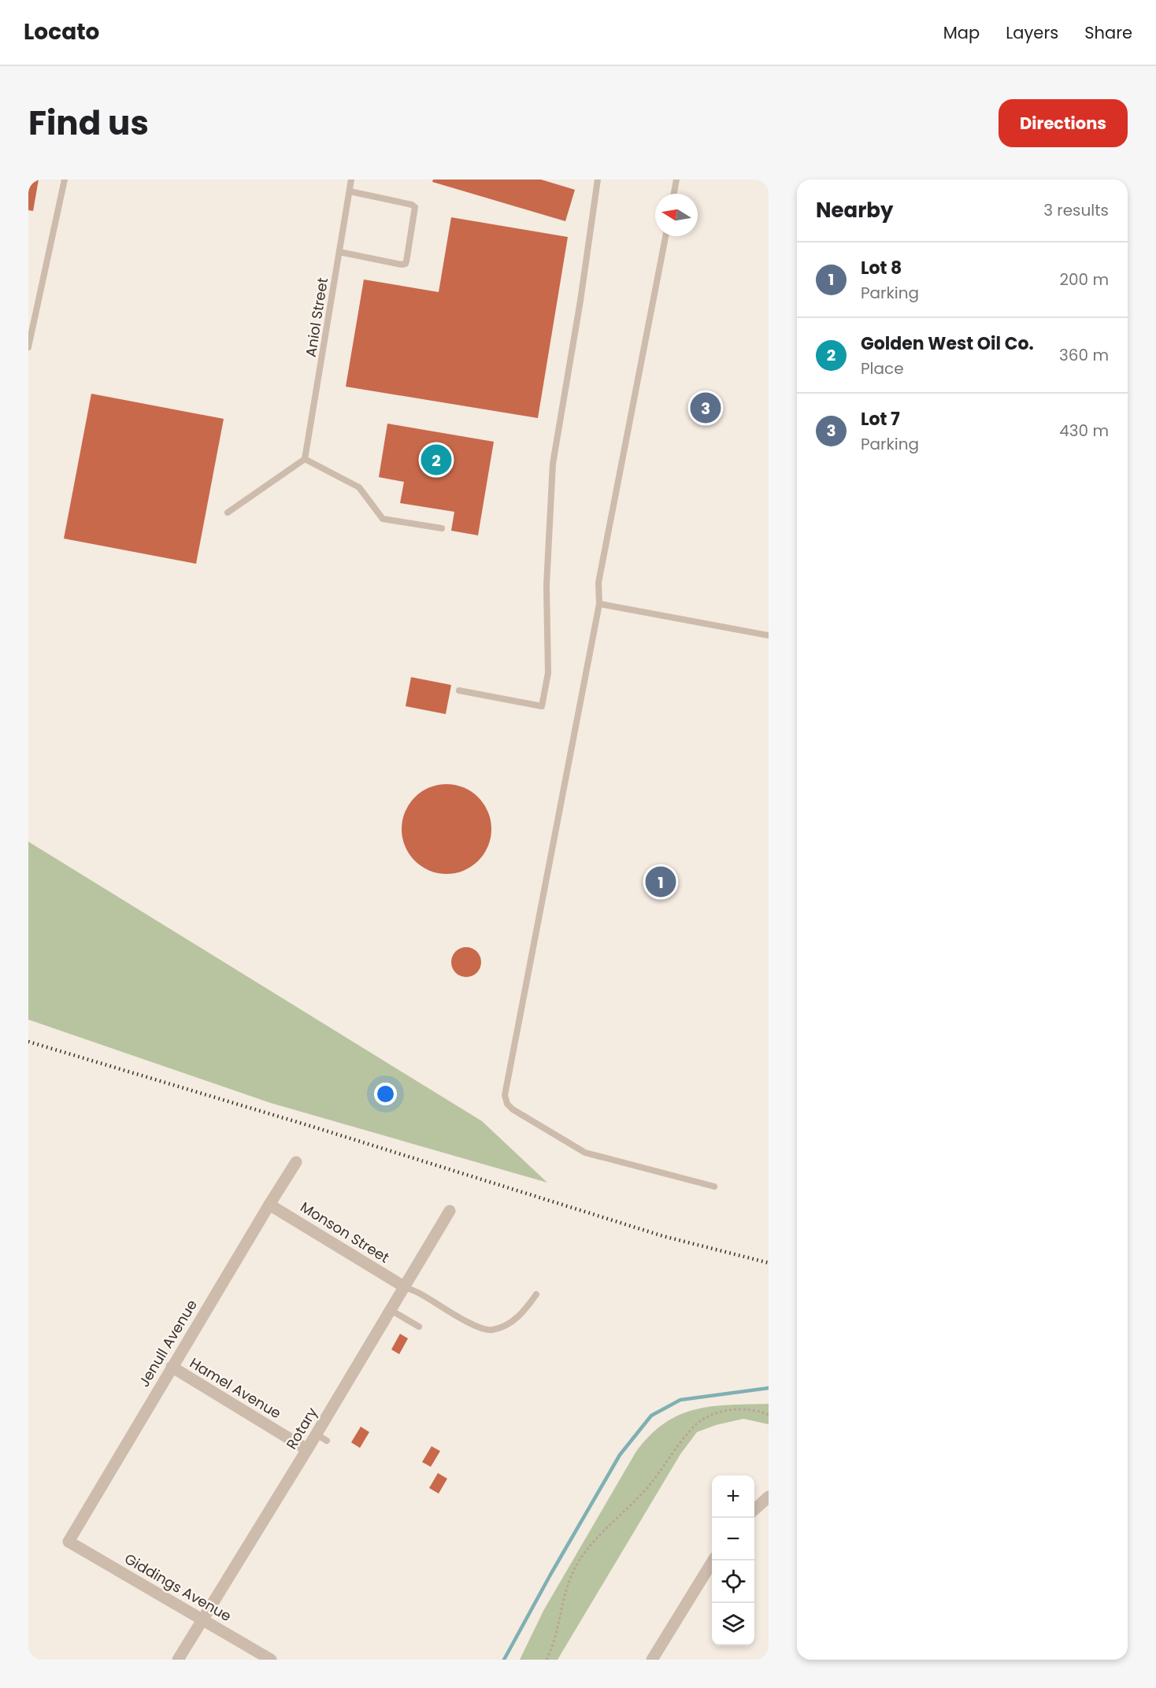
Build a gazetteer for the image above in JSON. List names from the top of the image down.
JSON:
{
  "streets": {
    "street": [
      "Monson Street",
      "Jenull Avenue",
      "Hamel Avenue",
      "Rotary",
      "Giddings Avenue"
    ],
    "lane": ["Aniol Street"]
  },
  "crossings": [
    ["Monson Street", "Jenull Avenue"],
    ["Monson Street", "Rotary"],
    ["Jenull Avenue", "Hamel Avenue"],
    ["Jenull Avenue", "Giddings Avenue"],
    ["Hamel Avenue", "Rotary"],
    ["Rotary", "Giddings Avenue"]
  ],
  "north": "left",
  "page": {
    "header": "Locato",
    "nav": ["Map", "Layers", "Share"],
    "title": "Find us",
    "buttons": "Directions",
    "heading": ["Nearby", "3 results"],
    "list": [
      {
        "mark": "1",
        "name": "Lot 8",
        "note": "Parking",
        "value": "200 m"
      },
      {
        "mark": "2",
        "name": "Golden West Oil Co.",
        "note": "Place",
        "value": "360 m"
      },
      {
        "mark": "3",
        "name": "Lot 7",
        "note": "Parking",
        "value": "430 m"
      }
    ],
    "pins": ["3", "2", "1"],
    "map_buttons": ["+", "−"]
  }
}
